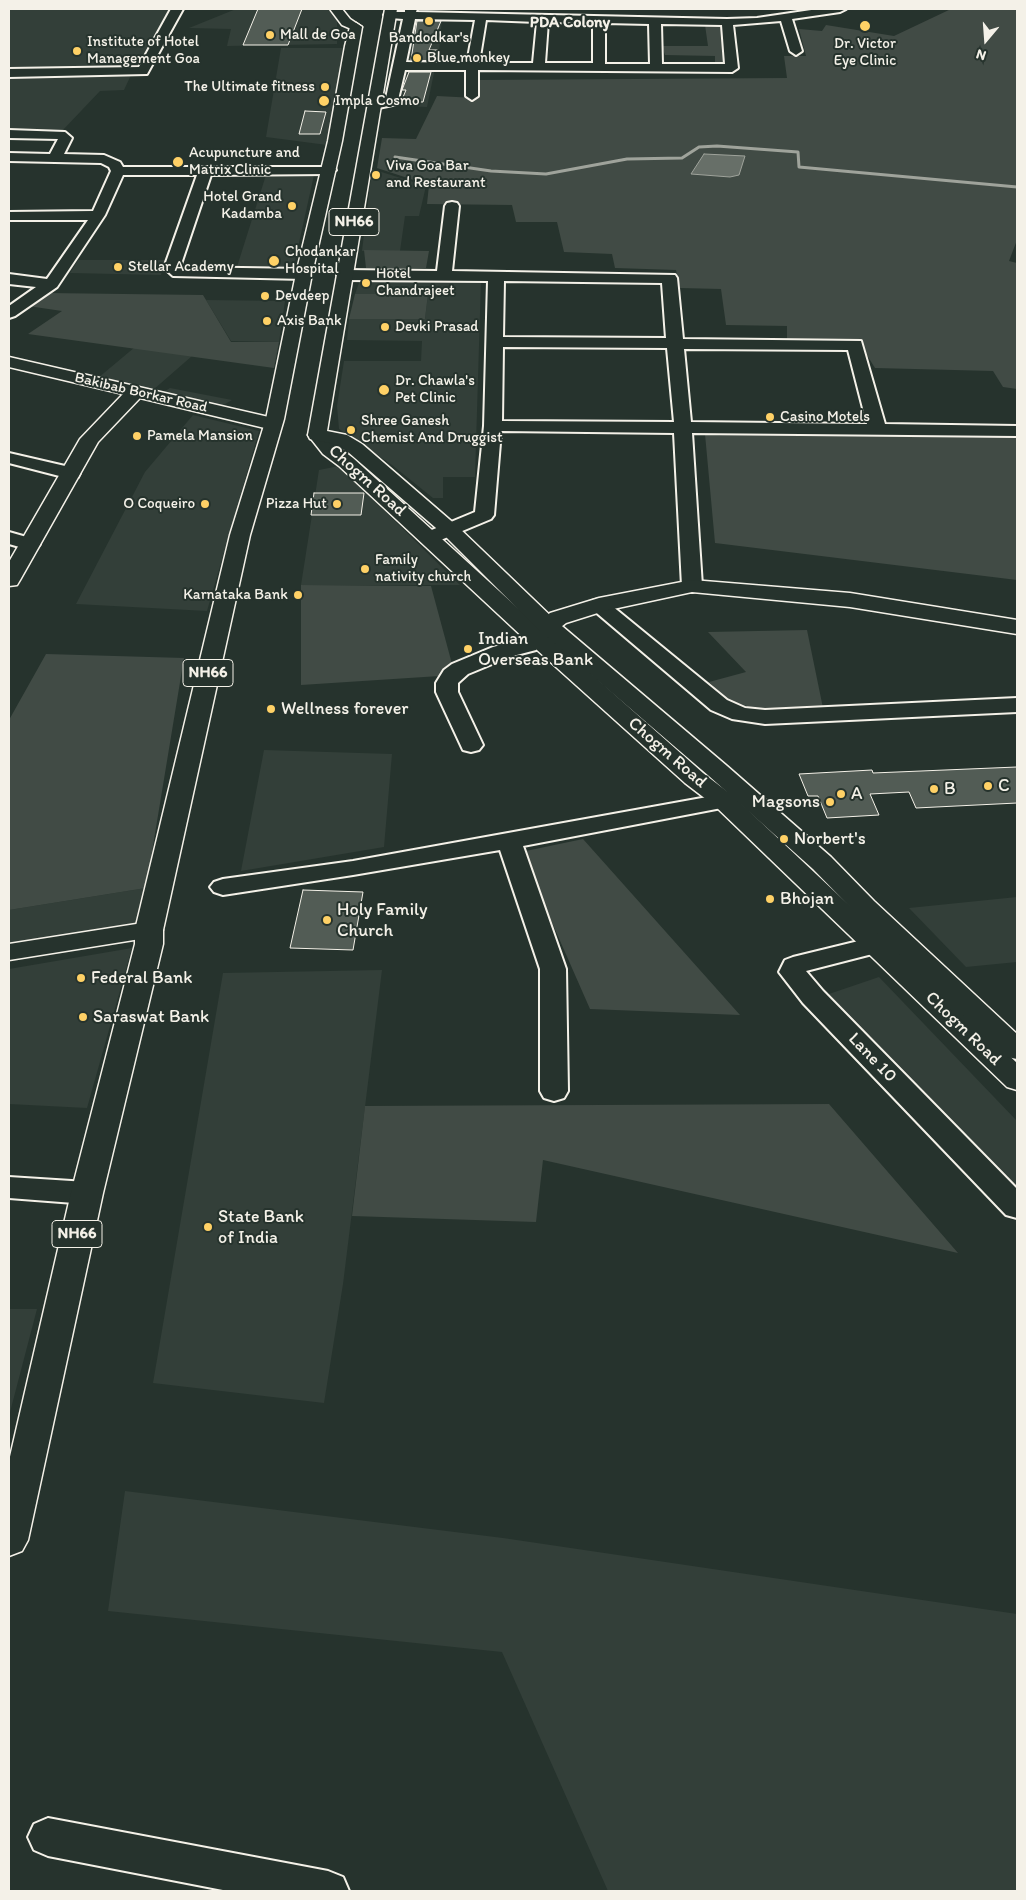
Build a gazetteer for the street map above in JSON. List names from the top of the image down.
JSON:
{
  "streets": {
    "main road": ["NH66", "Bakibab Borkar Road", "Chogm Road"],
    "street": ["Lane 10"]
  },
  "crossings": [
    ["NH66", "Bakibab Borkar Road"],
    ["NH66", "Chogm Road"],
    ["Chogm Road", "Lane 10"]
  ],
  "districts": ["PDA Colony"],
  "places": [
    "Bandodkar's",
    "Dr. Victor Eye Clinic",
    "Mall de Goa",
    "Institute of Hotel Management Goa",
    "Blue monkey",
    "The Ultimate fitness",
    "Impla Cosmo",
    "Acupuncture and Matrix Clinic",
    "Viva Goa Bar and Restaurant",
    "Hotel Grand Kadamba",
    "Chodankar Hospital",
    "Stellar Academy",
    "Hotel Chandrajeet",
    "Devdeep",
    "Axis Bank",
    "Devki Prasad",
    "Dr. Chawla's Pet Clinic",
    "Casino Motels",
    "Shree Ganesh Chemist And Druggist",
    "Pamela Mansion",
    "O Coqueiro",
    "Pizza Hut",
    "Family nativity church",
    "Karnataka Bank",
    "Indian Overseas Bank",
    "Wellness forever",
    "C",
    "B",
    "A",
    "Magsons",
    "Norbert's",
    "Bhojan",
    "Holy Family Church",
    "Federal Bank",
    "Saraswat Bank",
    "State Bank of India"
  ],
  "north": "bottom"
}
